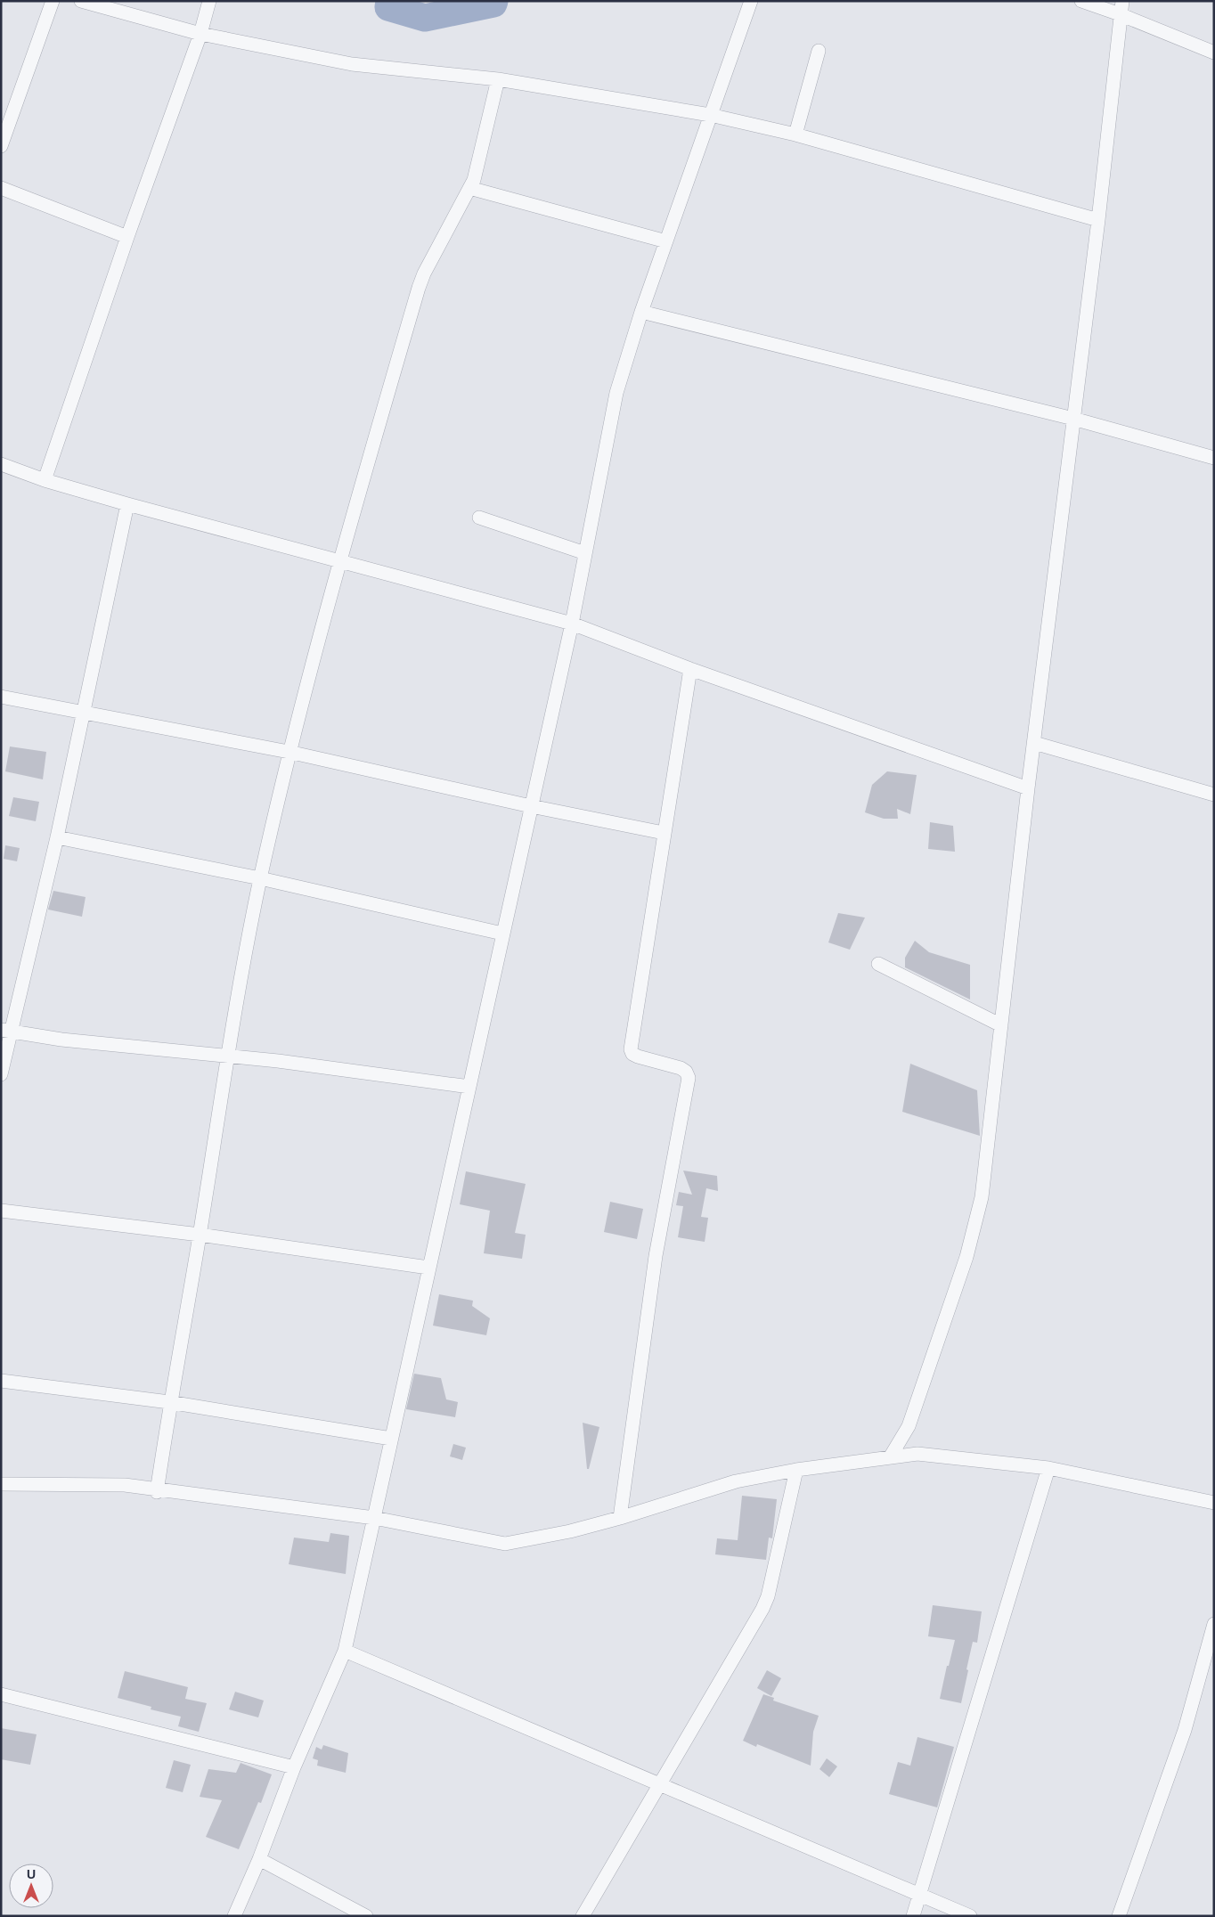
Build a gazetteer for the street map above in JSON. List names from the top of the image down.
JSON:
{
  "north": "top"
}
